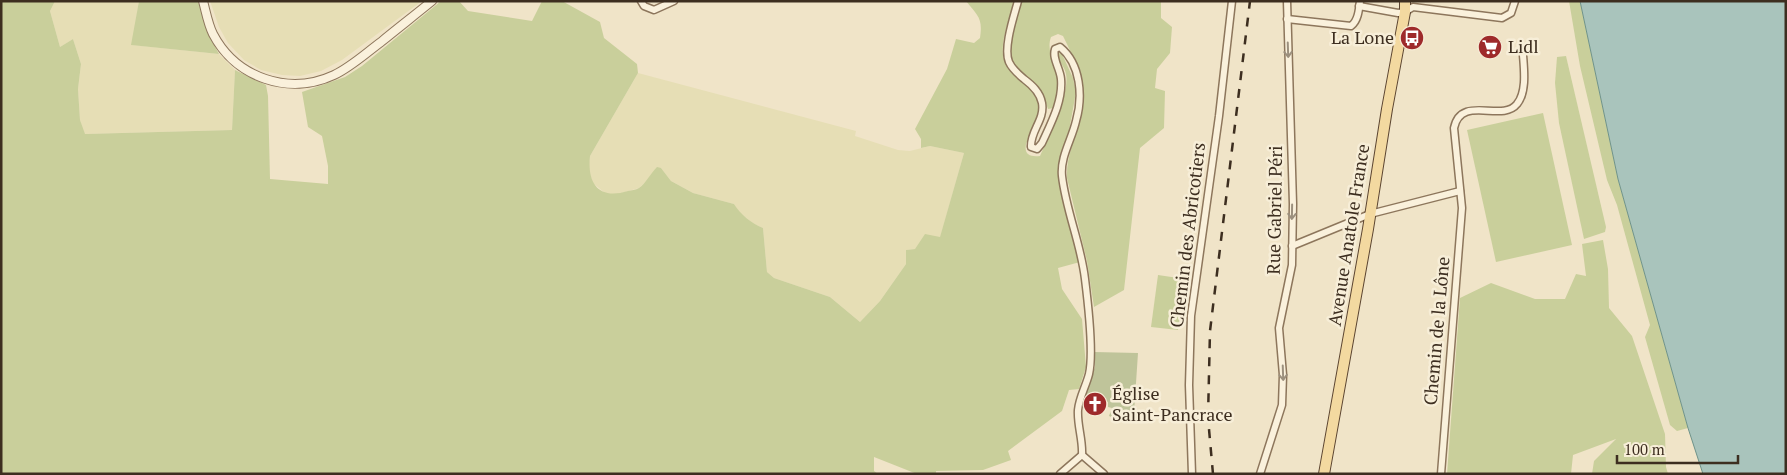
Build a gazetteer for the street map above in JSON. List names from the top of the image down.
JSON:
{
  "streets": {
    "main road": ["Avenue Anatole France"],
    "street": ["Rue Gabriel Péri", "Chemin des Abricotiers", "Chemin de la Lône"]
  },
  "one_way": ["Rue Gabriel Péri"],
  "places": {
    "bus stop": ["La Lone"],
    "supermarket": ["Lidl"],
    "church": ["Église Saint-Pancrace"]
  },
  "scale_bar": "100 m"
}
